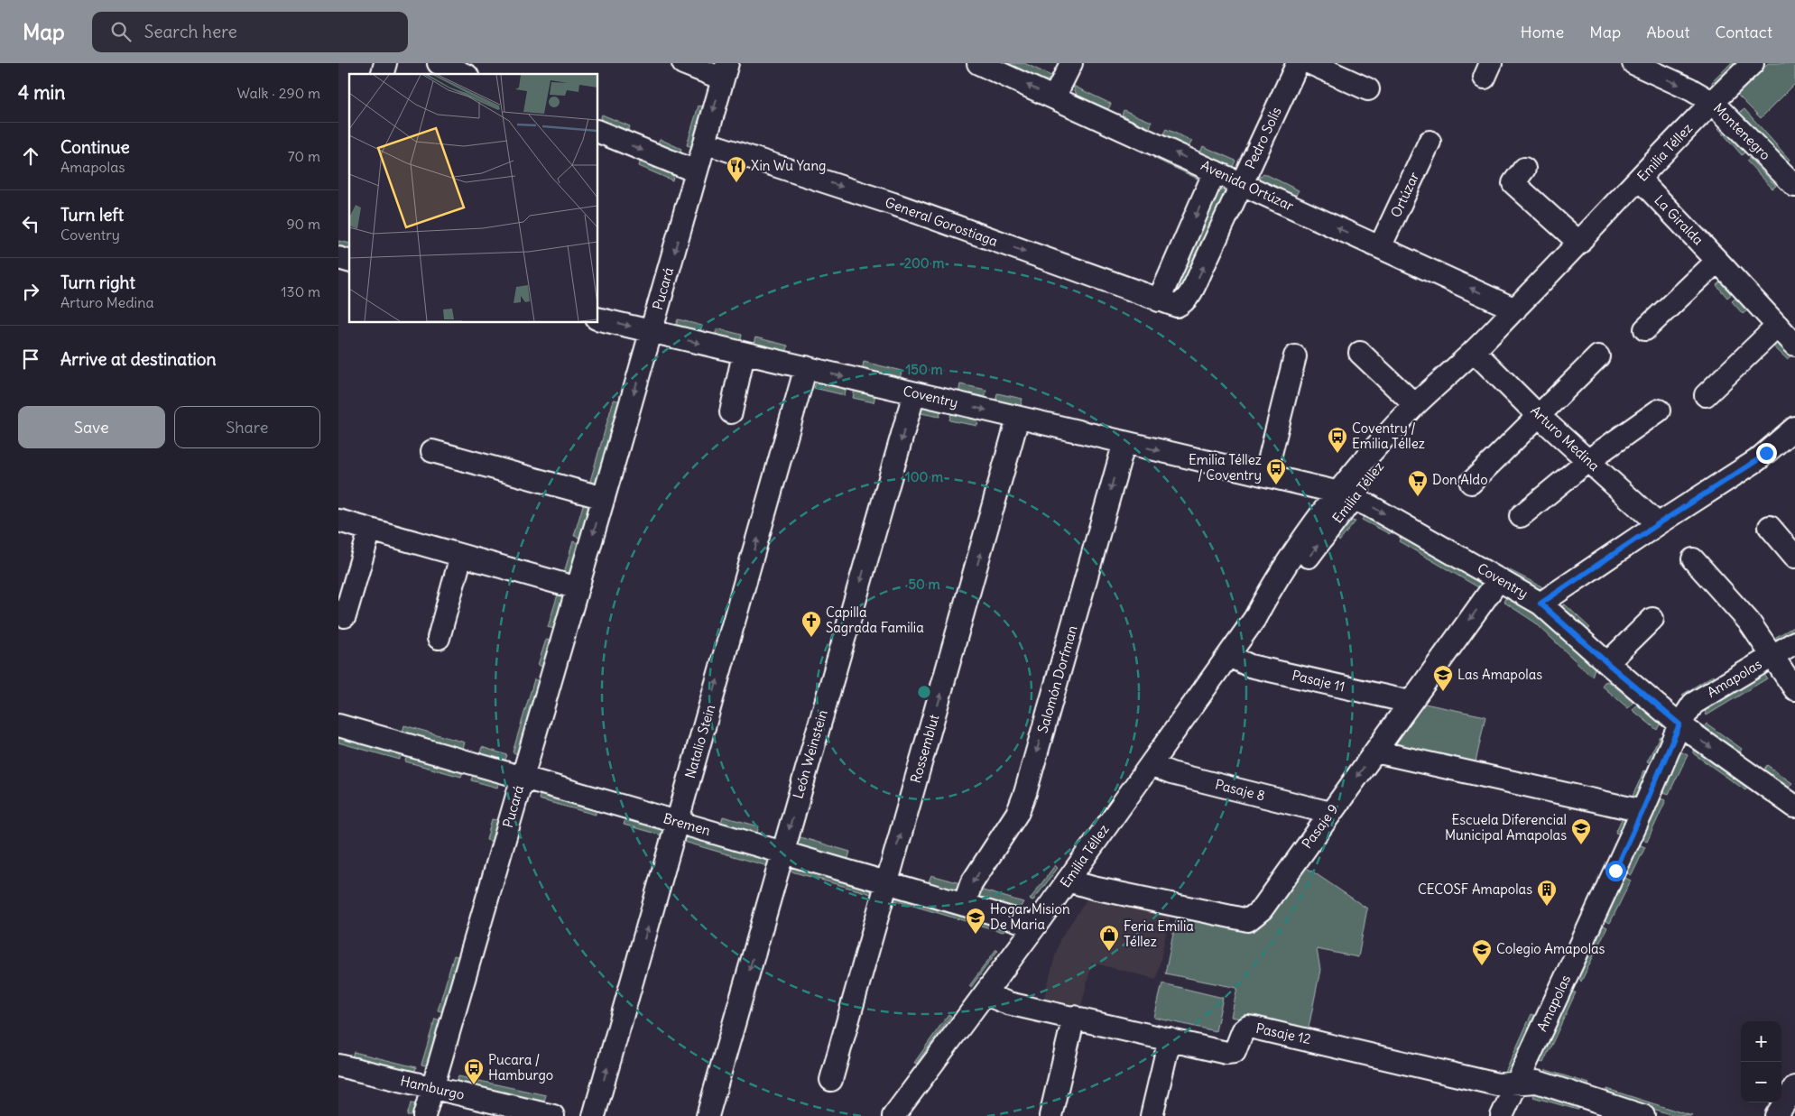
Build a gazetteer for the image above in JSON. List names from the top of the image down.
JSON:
{
  "streets": {
    "street": [
      "Montenegro",
      "Pedro Solís",
      "Emilia Téllez",
      "Avenida Ortúzar",
      "Ortúzar",
      "La Giralda",
      "General Gorostiaga",
      "Pucará",
      "Coventry",
      "Arturo Medina",
      "Amapolas",
      "Salomón Dorfman",
      "Pasaje 11",
      "Natalio Stein",
      "Rossemblut",
      "León Weinstein",
      "Pasaje 8",
      "Bremen",
      "Pasaje 9",
      "Pasaje 12",
      "Hamburgo"
    ]
  },
  "crossings": [
    ["Montenegro", "Emilia Téllez"],
    ["Pedro Solís", "Avenida Ortúzar"],
    ["Pedro Solís", "General Gorostiaga"],
    ["Emilia Téllez", "Avenida Ortúzar"],
    ["Emilia Téllez", "La Giralda"],
    ["Emilia Téllez", "Coventry"],
    ["Emilia Téllez", "Arturo Medina"],
    ["Emilia Téllez", "Pasaje 11"],
    ["Emilia Téllez", "Pasaje 8"],
    ["Emilia Téllez", "Bremen"],
    ["Emilia Téllez", "Pasaje 9"],
    ["Emilia Téllez", "Pasaje 12"],
    ["Avenida Ortúzar", "Ortúzar"],
    ["General Gorostiaga", "Pucará"],
    ["Pucará", "Coventry"],
    ["Pucará", "Bremen"],
    ["Pucará", "Hamburgo"],
    ["Coventry", "Amapolas"],
    ["Coventry", "Salomón Dorfman"],
    ["Coventry", "Natalio Stein"],
    ["Coventry", "Rossemblut"],
    ["Coventry", "León Weinstein"],
    ["Coventry", "Pasaje 9"],
    ["Amapolas", "Pasaje 12"],
    ["Salomón Dorfman", "Bremen"],
    ["Pasaje 11", "Pasaje 9"],
    ["Natalio Stein", "Bremen"],
    ["Rossemblut", "Bremen"],
    ["León Weinstein", "Bremen"],
    ["Pasaje 8", "Pasaje 9"]
  ],
  "one_way": [
    "Montenegro",
    "Avenida Ortúzar",
    "General Gorostiaga",
    "Pucará",
    "Coventry",
    "Salomón Dorfman",
    "Natalio Stein",
    "Rossemblut",
    "León Weinstein",
    "Pasaje 9"
  ],
  "places": {
    "restaurant": ["Xin Wu Yang"],
    "bus stop": ["Coventry / Emilia Téllez", "Emilia Téllez / Coventry", "Pucara / Hamburgo"],
    "supermarket": ["Don Aldo"],
    "church": ["Capilla Sagrada Familia"],
    "school or university": [
      "Las Amapolas",
      "Escuela Diferencial Municipal Amapolas",
      "Hogar Mision De Maria",
      "Colegio Amapolas"
    ],
    "building": ["CECOSF Amapolas"],
    "shop": ["Feria Emilia Téllez"]
  },
  "page": {
    "header": "Map",
    "search": "Search here",
    "nav": [
      "Home",
      "Map",
      "About",
      "Contact"
    ],
    "heading": ["4 min", "Walk · 290 m"],
    "list": [
      ["Continue", "Amapolas", "70 m"],
      ["Turn left", "Coventry", "90 m"],
      ["Turn right", "Arturo Medina", "130 m"],
      "Arrive at destination"
    ],
    "buttons": ["Save", "Share"],
    "map_buttons": ["+", "−"]
  },
  "rings": [
    "200 m",
    "150 m",
    "100 m",
    "50 m"
  ]
}
